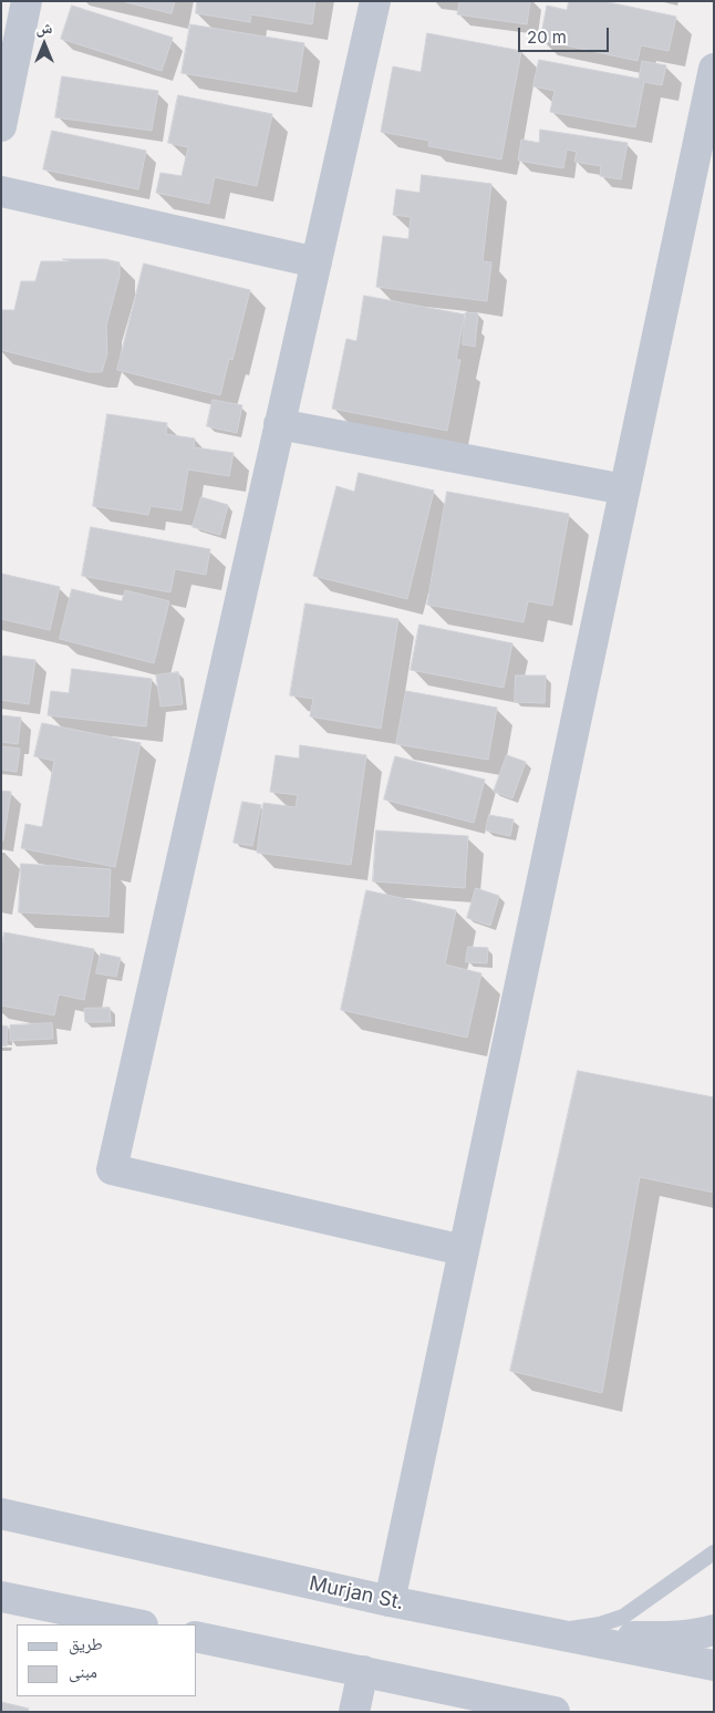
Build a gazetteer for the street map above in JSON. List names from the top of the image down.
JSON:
{
  "streets": {
    "street": ["Murjan St."]
  },
  "legend": ["طريق", "مبنى"],
  "scale_bar": "20 m",
  "north": "top"
}
